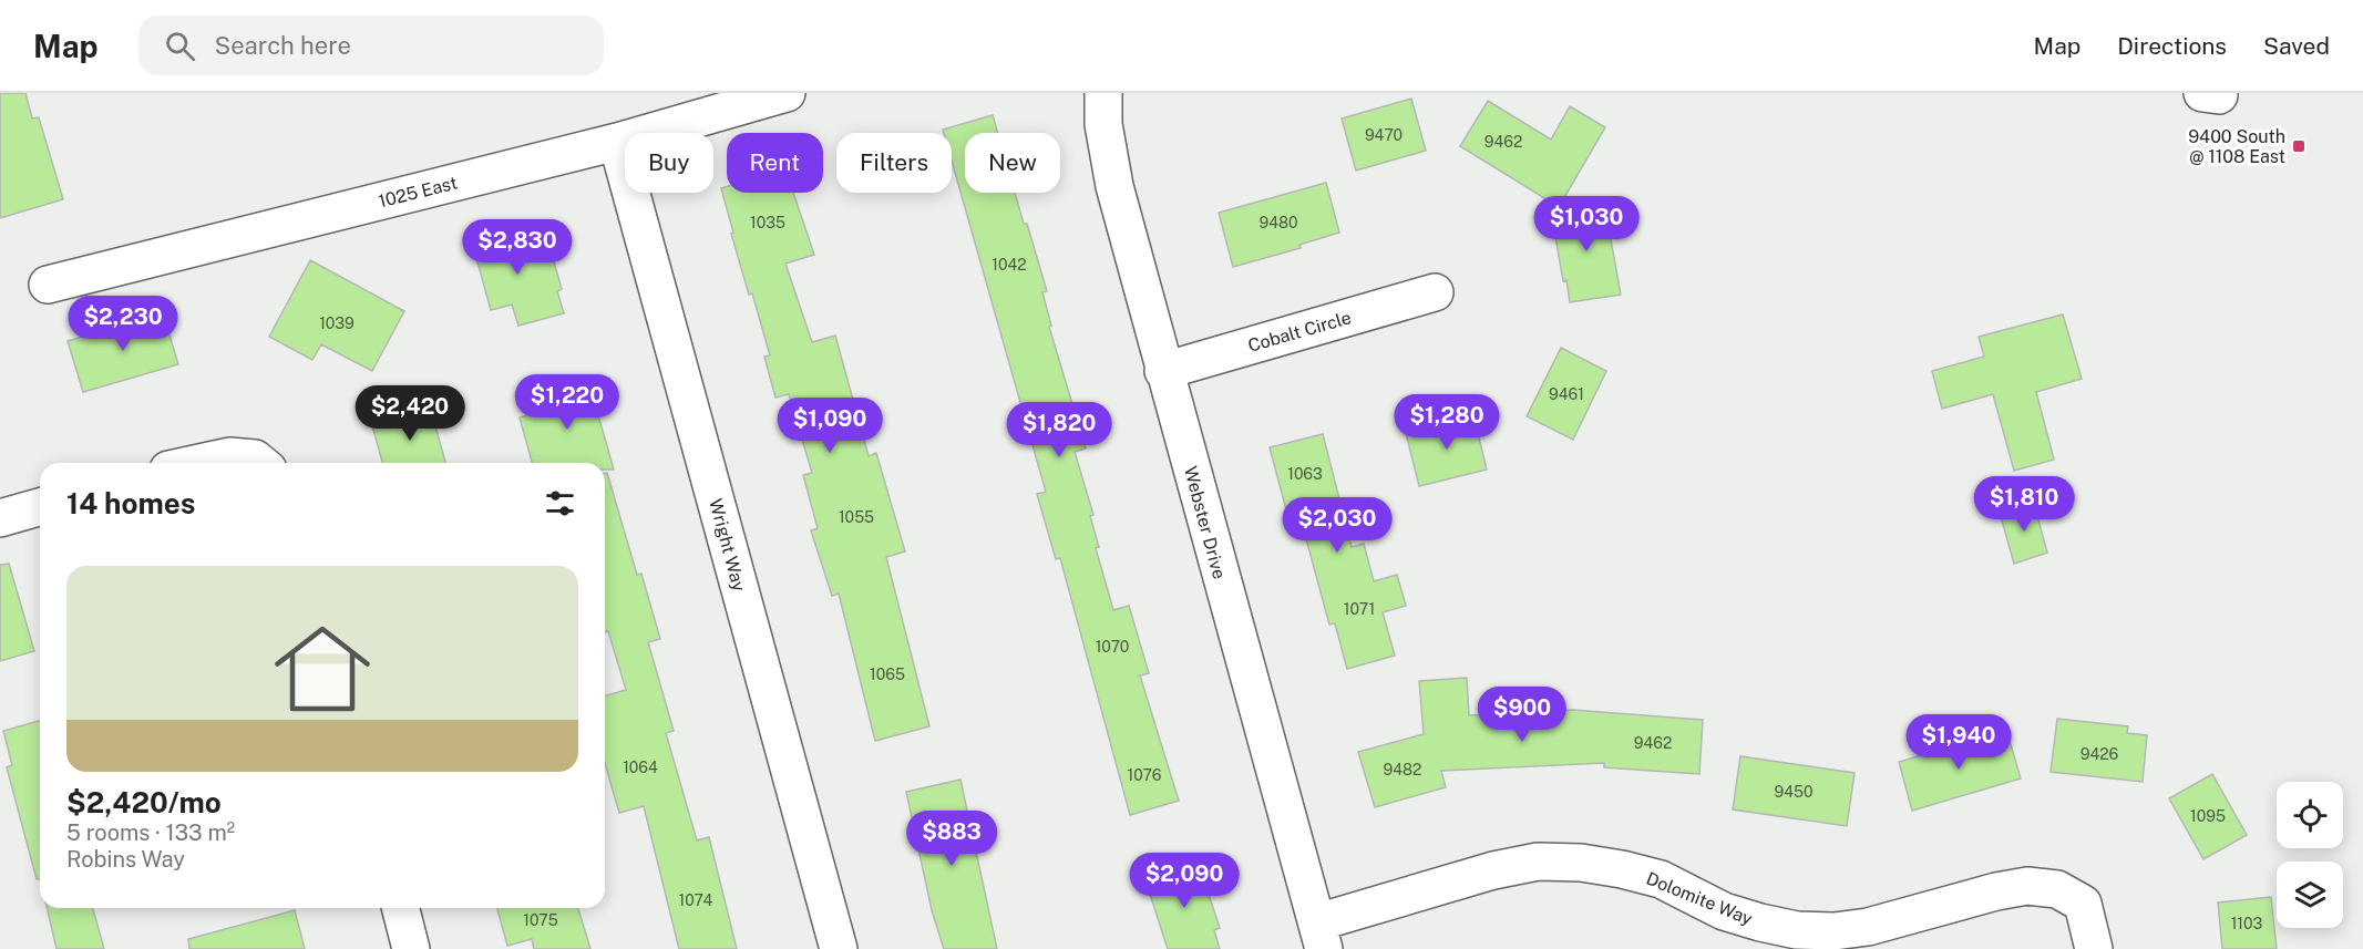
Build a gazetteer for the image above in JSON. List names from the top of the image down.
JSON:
{
  "streets": {
    "street": [
      "1025 East",
      "Cobalt Circle",
      "Webster Drive",
      "Wright Way",
      "Dolomite Way"
    ]
  },
  "crossings": [
    ["1025 East", "Wright Way"],
    ["Cobalt Circle", "Webster Drive"],
    ["Webster Drive", "Dolomite Way"]
  ],
  "places": {
    "transit": ["9400 South @ 1108 East"]
  },
  "house_numbers": [
    "9470",
    "9462",
    "1035",
    "9480",
    "1042",
    "1039",
    "9461",
    "1063",
    "1055",
    "1071",
    "1070",
    "1065",
    "9462",
    "9426",
    "1064",
    "9482",
    "1076",
    "9450",
    "1095",
    "1074",
    "1075",
    "1103"
  ],
  "page": {
    "header": "Map",
    "search": "Search here",
    "nav": ["Map", "Directions", "Saved"],
    "chip": [
      "Buy",
      "Rent",
      "Filters",
      "New"
    ],
    "price": [
      "$1,030",
      "$2,830",
      "$2,230",
      "$1,220",
      "$2,420",
      "$1,280",
      "$1,090",
      "$1,820",
      "$1,810",
      "$2,030",
      "$900",
      "$1,940",
      "$883",
      "$2,090"
    ],
    "heading": "14 homes",
    "list": [
      {
        "name": "$2,420/mo",
        "note": "5 rooms · 133 m² · Robins Way"
      }
    ]
  }
}
